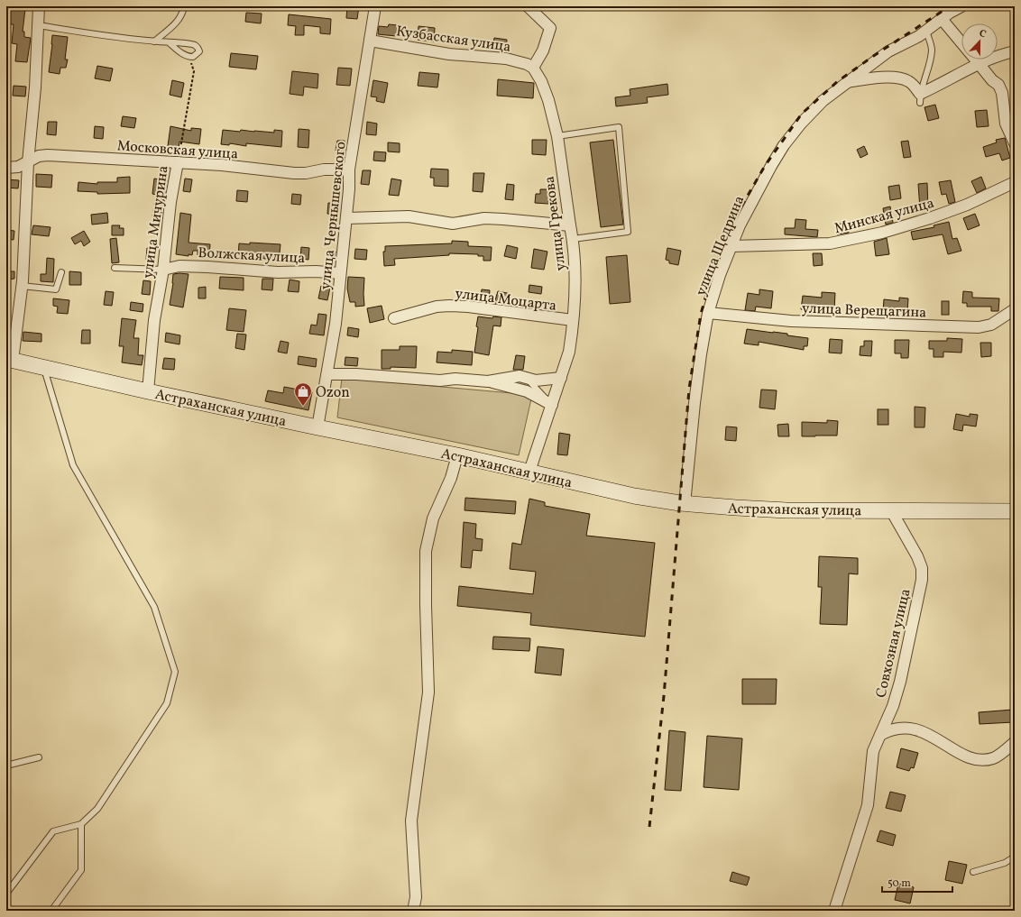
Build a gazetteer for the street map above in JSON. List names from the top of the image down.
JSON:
{
  "streets": {
    "main road": ["Астраханская улица"],
    "street": [
      "Кузбасская улица",
      "Московская улица",
      "Минская улица",
      "улица Чернышевского",
      "улица Мичурина",
      "улица Грекова",
      "улица Щедрина",
      "Волжская улица",
      "улица Моцарта",
      "улица Верещагина",
      "Совхозная улица"
    ]
  },
  "crossings": [
    ["Кузбасская улица", "улица Чернышевского"],
    ["Кузбасская улица", "улица Грекова"],
    ["Московская улица", "улица Чернышевского"],
    ["Московская улица", "улица Мичурина"],
    ["Минская улица", "улица Щедрина"],
    ["улица Чернышевского", "Волжская улица"],
    ["улица Чернышевского", "Астраханская улица"],
    ["улица Мичурина", "Волжская улица"],
    ["улица Мичурина", "Астраханская улица"],
    ["улица Грекова", "улица Моцарта"],
    ["улица Грекова", "Астраханская улица"],
    ["улица Щедрина", "улица Верещагина"],
    ["улица Щедрина", "Астраханская улица"],
    ["Астраханская улица", "Совхозная улица"]
  ],
  "places": {
    "shop": ["Ozon"]
  },
  "scale_bar": "50 m",
  "north": "top"
}
